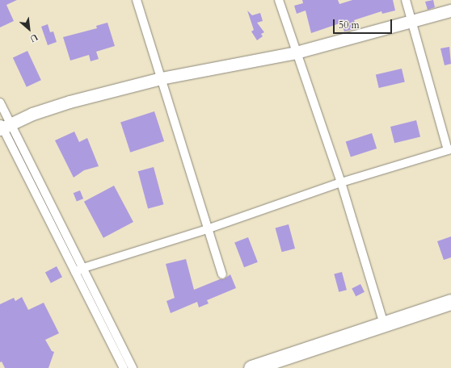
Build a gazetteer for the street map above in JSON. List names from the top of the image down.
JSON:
{
  "scale_bar": "50 m",
  "north": "bottom right"
}
